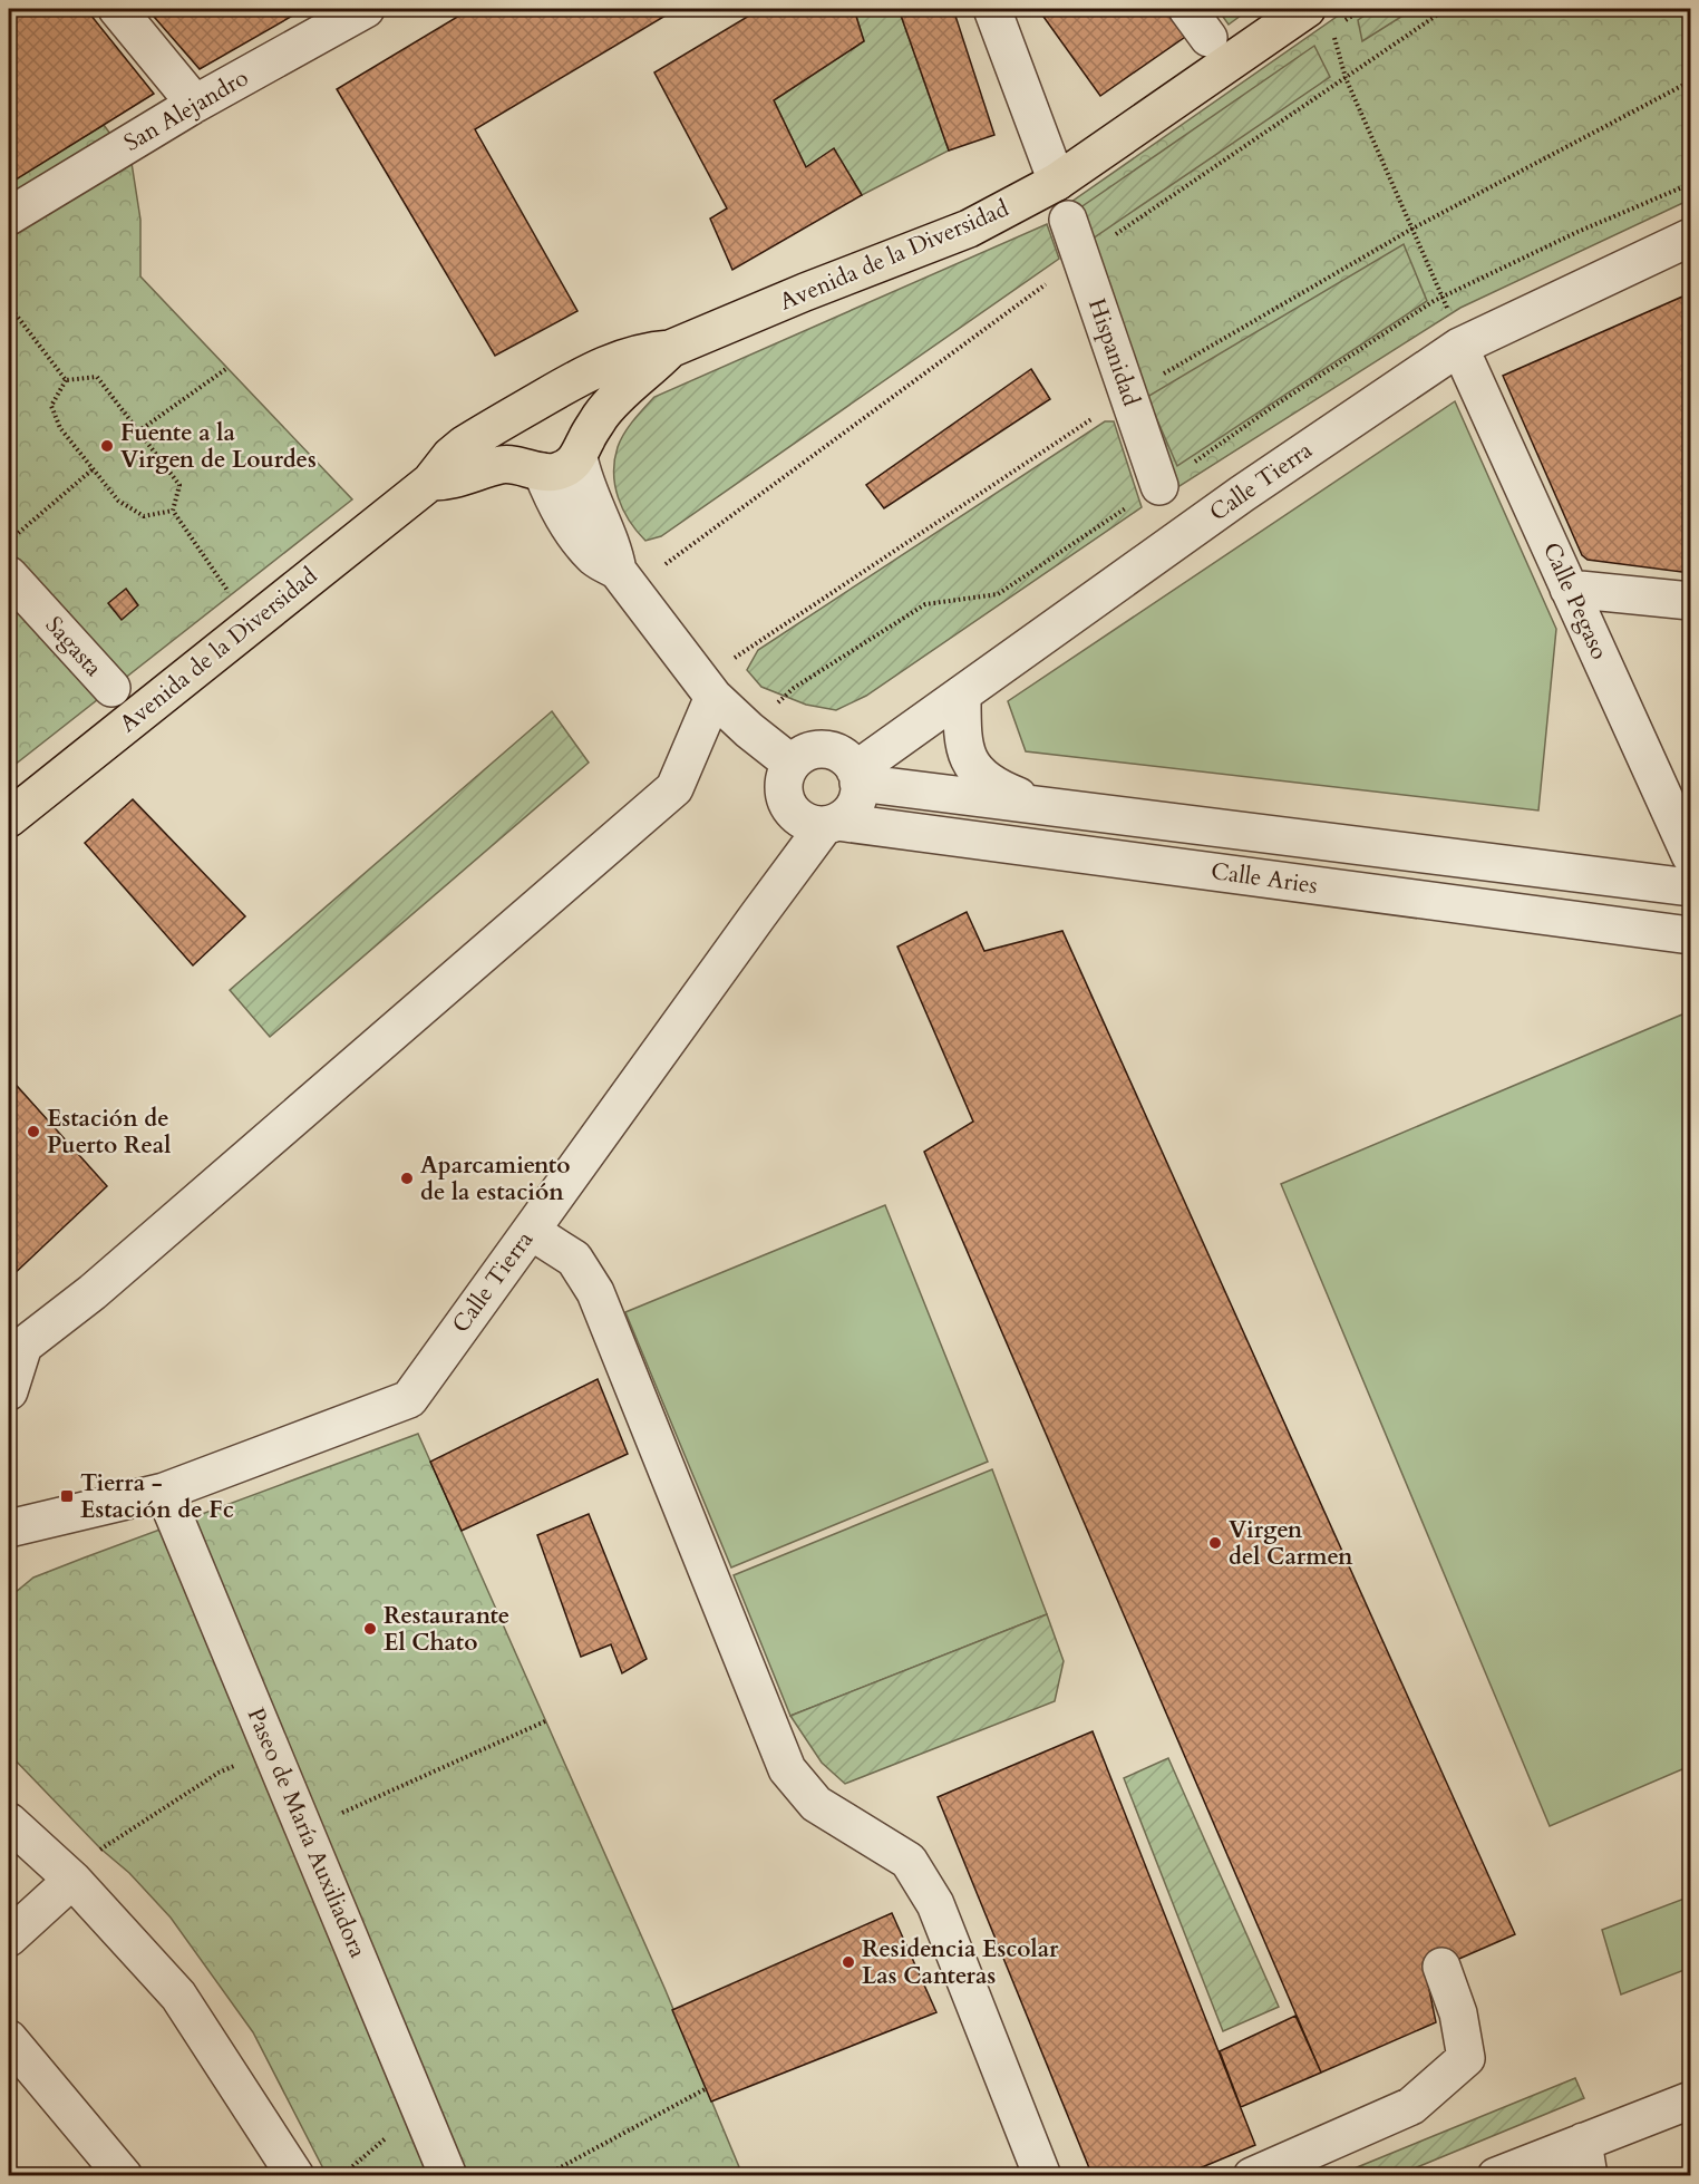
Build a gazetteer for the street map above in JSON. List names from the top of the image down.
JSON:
{
  "streets": {
    "main road": ["Avenida de la Diversidad"],
    "street": [
      "San Alejandro",
      "Hispanidad",
      "Calle Tierra",
      "Calle Pegaso",
      "Sagasta",
      "Calle Aries",
      "Paseo de María Auxiliadora"
    ]
  },
  "crossings": [
    ["Calle Tierra", "Calle Pegaso"],
    ["Calle Tierra", "Calle Aries"],
    ["Calle Tierra", "Paseo de María Auxiliadora"]
  ],
  "places": {
    "other": [
      "Fuente a la Virgen de Lourdes",
      "Estación de Puerto Real",
      "Aparcamiento de la estación",
      "Virgen del Carmen",
      "Restaurante El Chato",
      "Residencia Escolar Las Canteras"
    ],
    "transit": ["Tierra - Estación de Fc"]
  }
}
